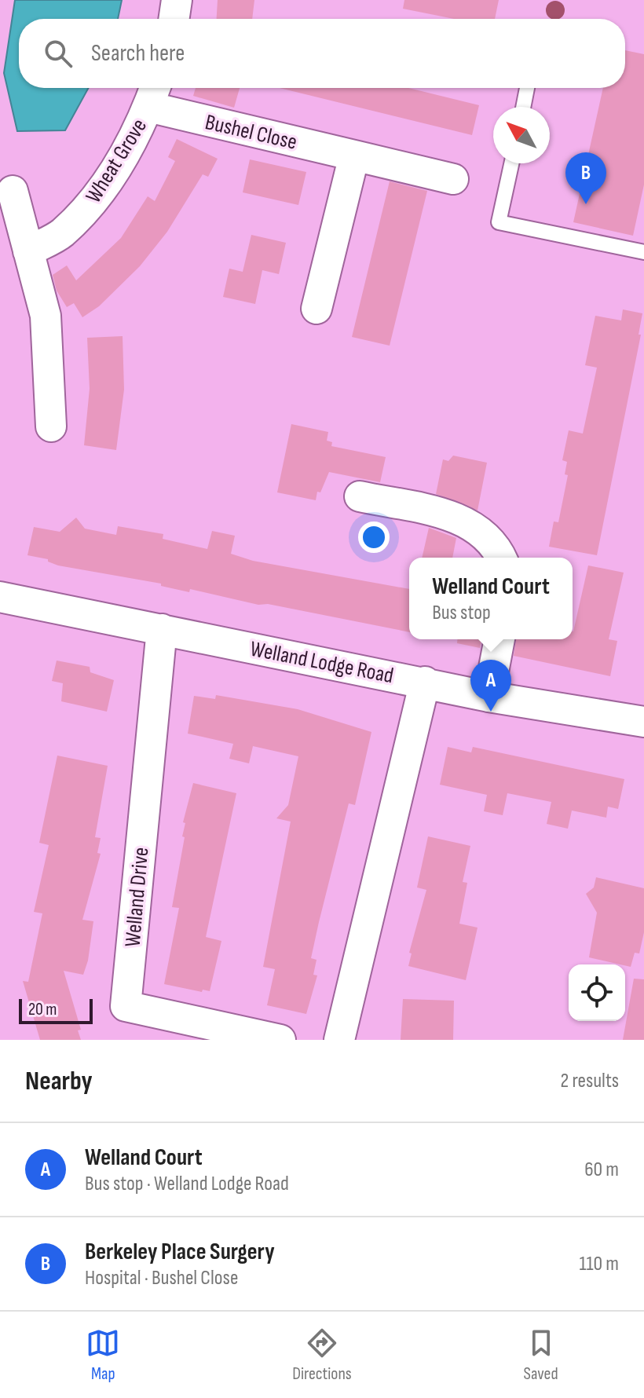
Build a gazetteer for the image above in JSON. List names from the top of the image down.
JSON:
{
  "streets": {
    "street": [
      "Bushel Close",
      "Wheat Grove",
      "Welland Lodge Road",
      "Welland Drive"
    ]
  },
  "crossings": [
    ["Bushel Close", "Wheat Grove"],
    ["Welland Lodge Road", "Welland Drive"]
  ],
  "scale_bar": "20 m",
  "north": "top left",
  "page": {
    "search": "Search here",
    "pins": ["B", "A"],
    "popup": ["Welland Court", "Bus stop"],
    "scale": "20 m",
    "heading": ["Nearby", "2 results"],
    "list": [
      {
        "mark": "A",
        "name": "Welland Court",
        "note": "Bus stop · Welland Lodge Road",
        "value": "60 m"
      },
      {
        "mark": "B",
        "name": "Berkeley Place Surgery",
        "note": "Hospital · Bushel Close",
        "value": "110 m"
      }
    ],
    "nav": ["Map", "Directions", "Saved"]
  }
}
